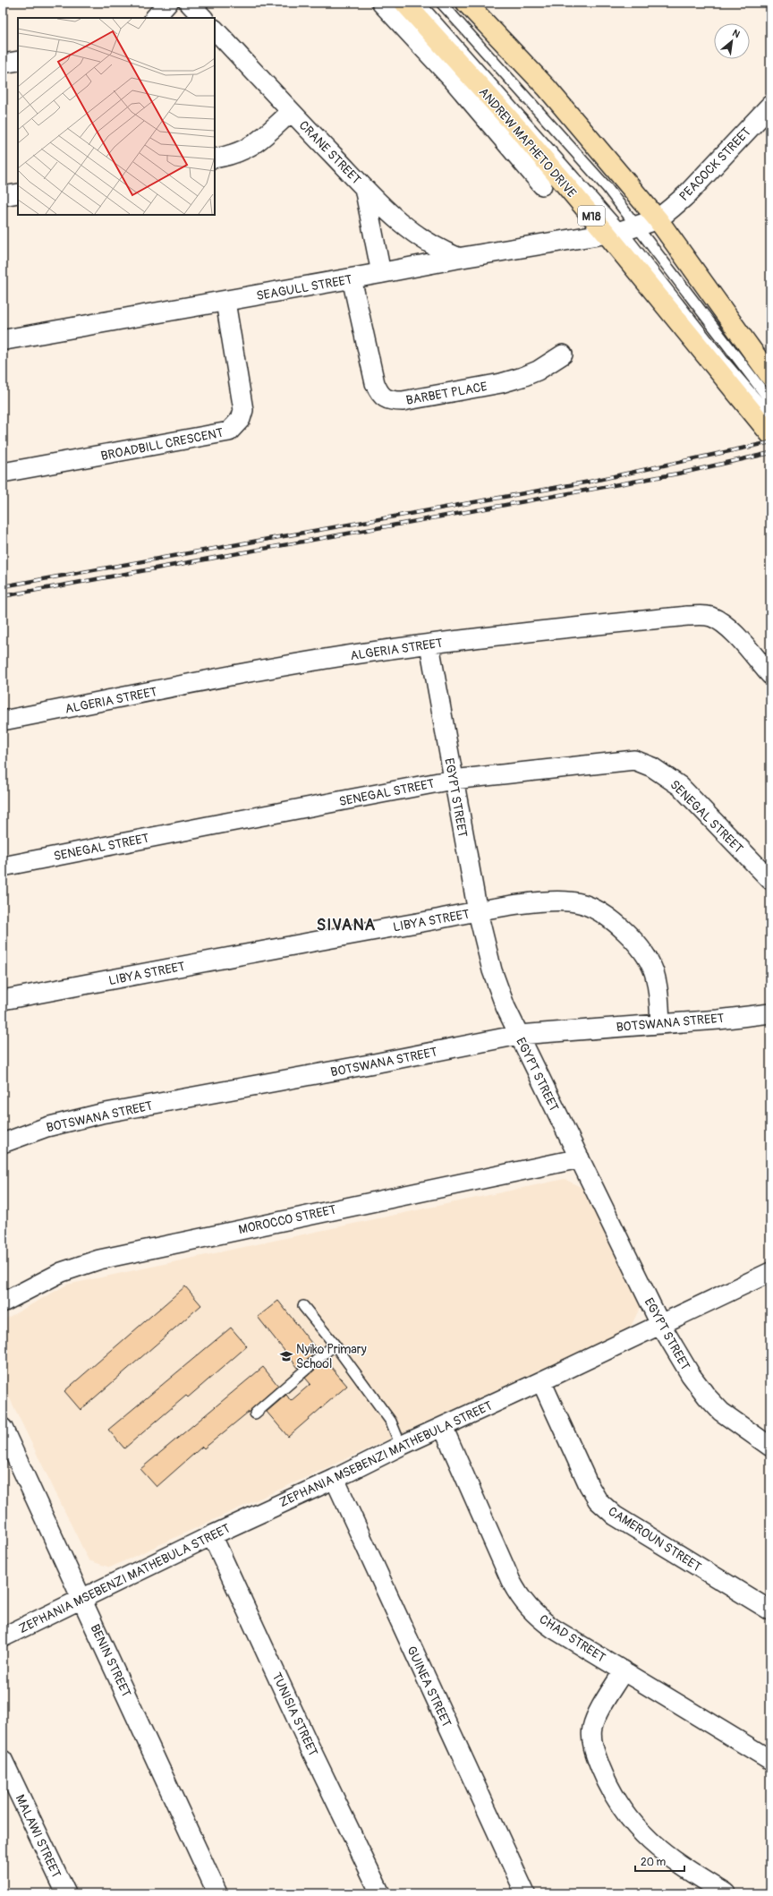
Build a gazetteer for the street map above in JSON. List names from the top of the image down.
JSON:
{
  "streets": {
    "main road": ["ANDREW MAPHETO DRIVE", "M18"],
    "street": [
      "CRANE STREET",
      "PEACOCK STREET",
      "SEAGULL STREET",
      "BARBET PLACE",
      "BROADBILL CRESCENT",
      "ALGERIA STREET",
      "SENEGAL STREET",
      "EGYPT STREET",
      "LIBYA STREET",
      "BOTSWANA STREET",
      "MOROCCO STREET",
      "ZEPHANIA MSEBENZI MATHEBULA STREET",
      "CAMEROUN STREET",
      "CHAD STREET",
      "BENIN STREET",
      "GUINEA STREET",
      "TUNISIA STREET",
      "MALAWI STREET"
    ]
  },
  "crossings": [
    ["ANDREW MAPHETO DRIVE", "SEAGULL STREET"],
    ["CRANE STREET", "SEAGULL STREET"],
    ["PEACOCK STREET", "SEAGULL STREET"],
    ["SEAGULL STREET", "BARBET PLACE"],
    ["SEAGULL STREET", "BROADBILL CRESCENT"],
    ["ALGERIA STREET", "EGYPT STREET"],
    ["SENEGAL STREET", "EGYPT STREET"],
    ["EGYPT STREET", "LIBYA STREET"],
    ["EGYPT STREET", "BOTSWANA STREET"],
    ["EGYPT STREET", "MOROCCO STREET"],
    ["EGYPT STREET", "ZEPHANIA MSEBENZI MATHEBULA STREET"],
    ["LIBYA STREET", "BOTSWANA STREET"],
    ["ZEPHANIA MSEBENZI MATHEBULA STREET", "CAMEROUN STREET"],
    ["ZEPHANIA MSEBENZI MATHEBULA STREET", "CHAD STREET"],
    ["ZEPHANIA MSEBENZI MATHEBULA STREET", "BENIN STREET"],
    ["ZEPHANIA MSEBENZI MATHEBULA STREET", "GUINEA STREET"],
    ["ZEPHANIA MSEBENZI MATHEBULA STREET", "TUNISIA STREET"]
  ],
  "districts": ["SIVANA"],
  "places": {
    "school or university": ["Nyiko Primary School"]
  },
  "scale_bar": "20 m",
  "north": "top right"
}
